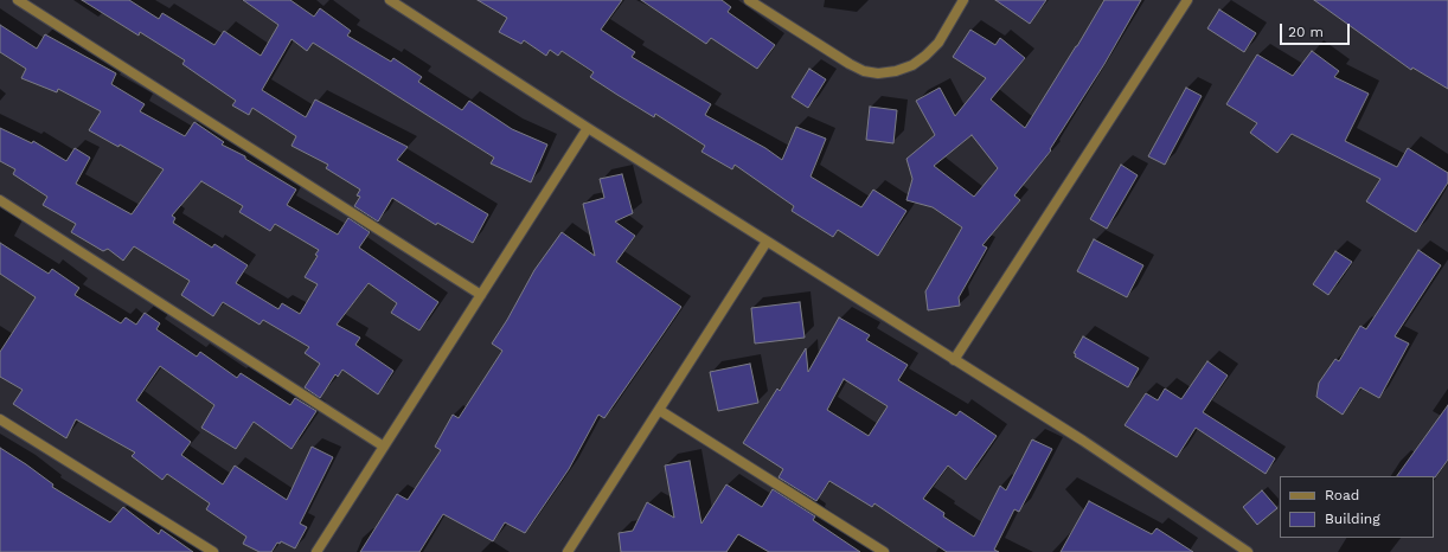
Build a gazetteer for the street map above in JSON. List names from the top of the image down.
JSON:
{
  "legend": ["Road", "Building"],
  "scale_bar": "20 m"
}
